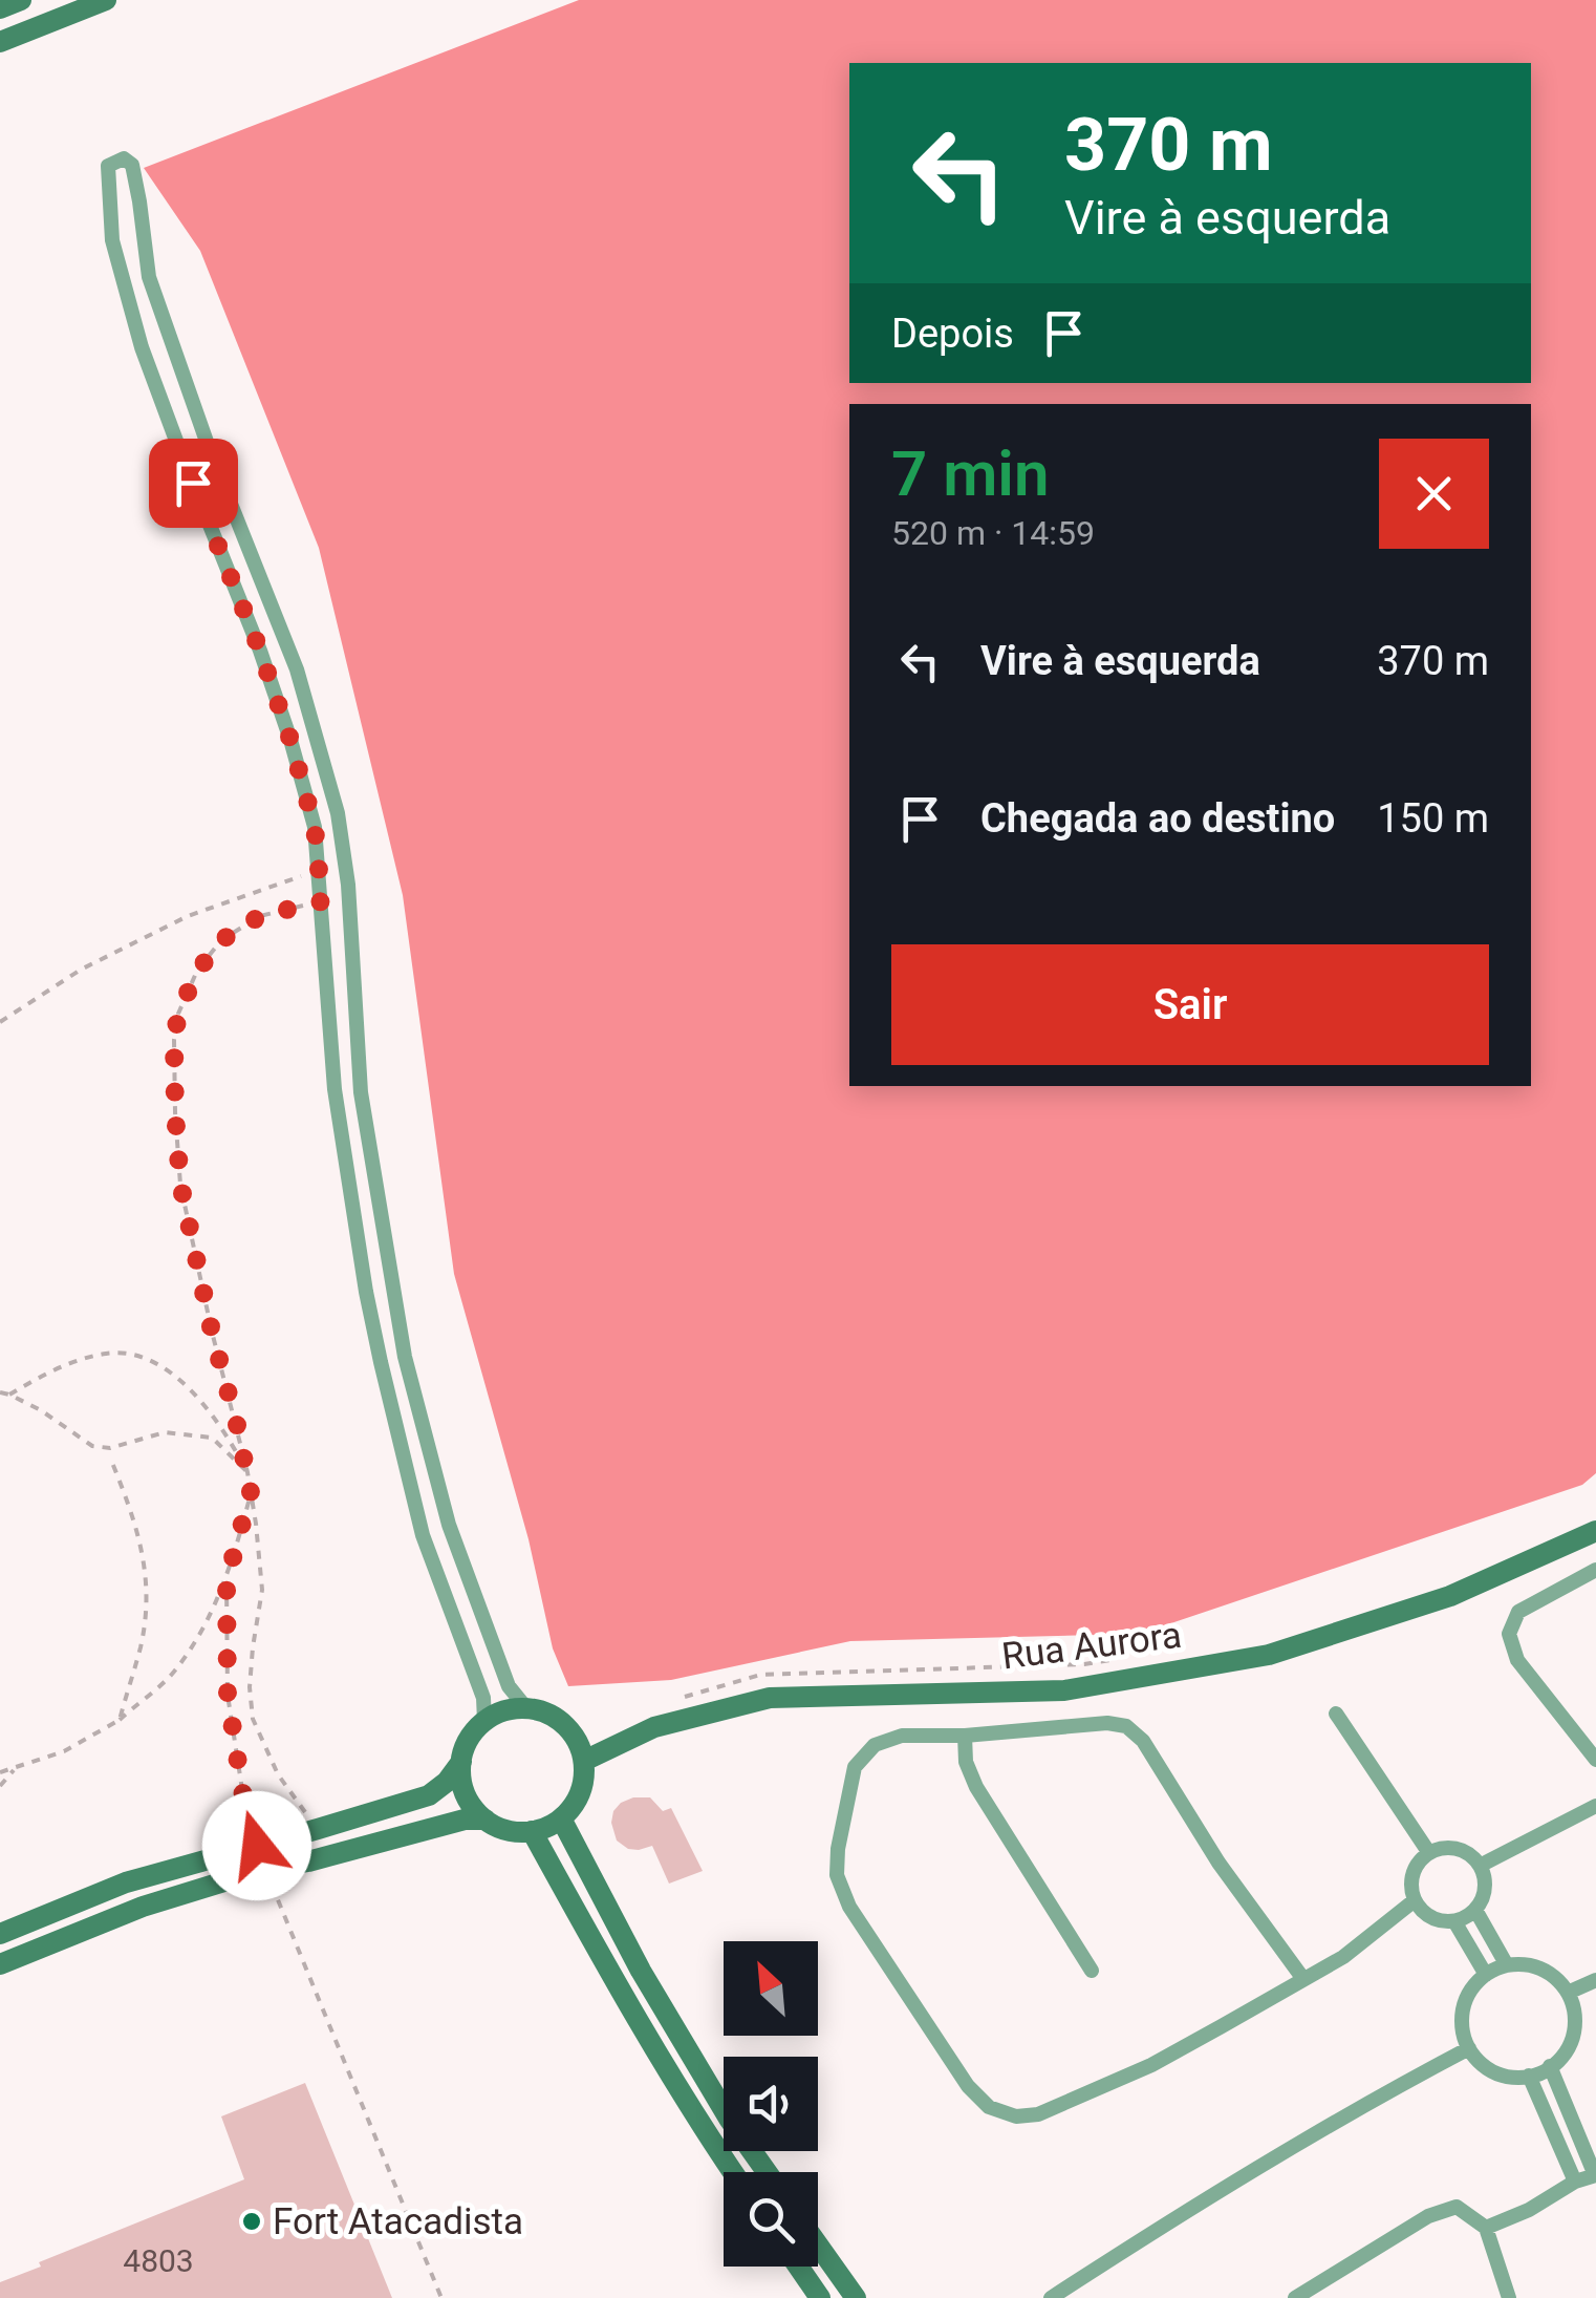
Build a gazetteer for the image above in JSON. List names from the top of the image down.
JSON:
{
  "streets": {
    "street": ["Rua Aurora"]
  },
  "places": ["Fort Atacadista"],
  "house_numbers": ["4803"],
  "north": "top left",
  "page": {
    "turn": ["370 m", "Vire à esquerda"],
    "then": "Depois",
    "heading": ["7 min", "520 m · 14:59"],
    "list": [
      {
        "name": "Vire à esquerda",
        "value": "370 m"
      },
      {
        "name": "Chegada ao destino",
        "value": "150 m"
      }
    ],
    "buttons": "Sair"
  }
}
